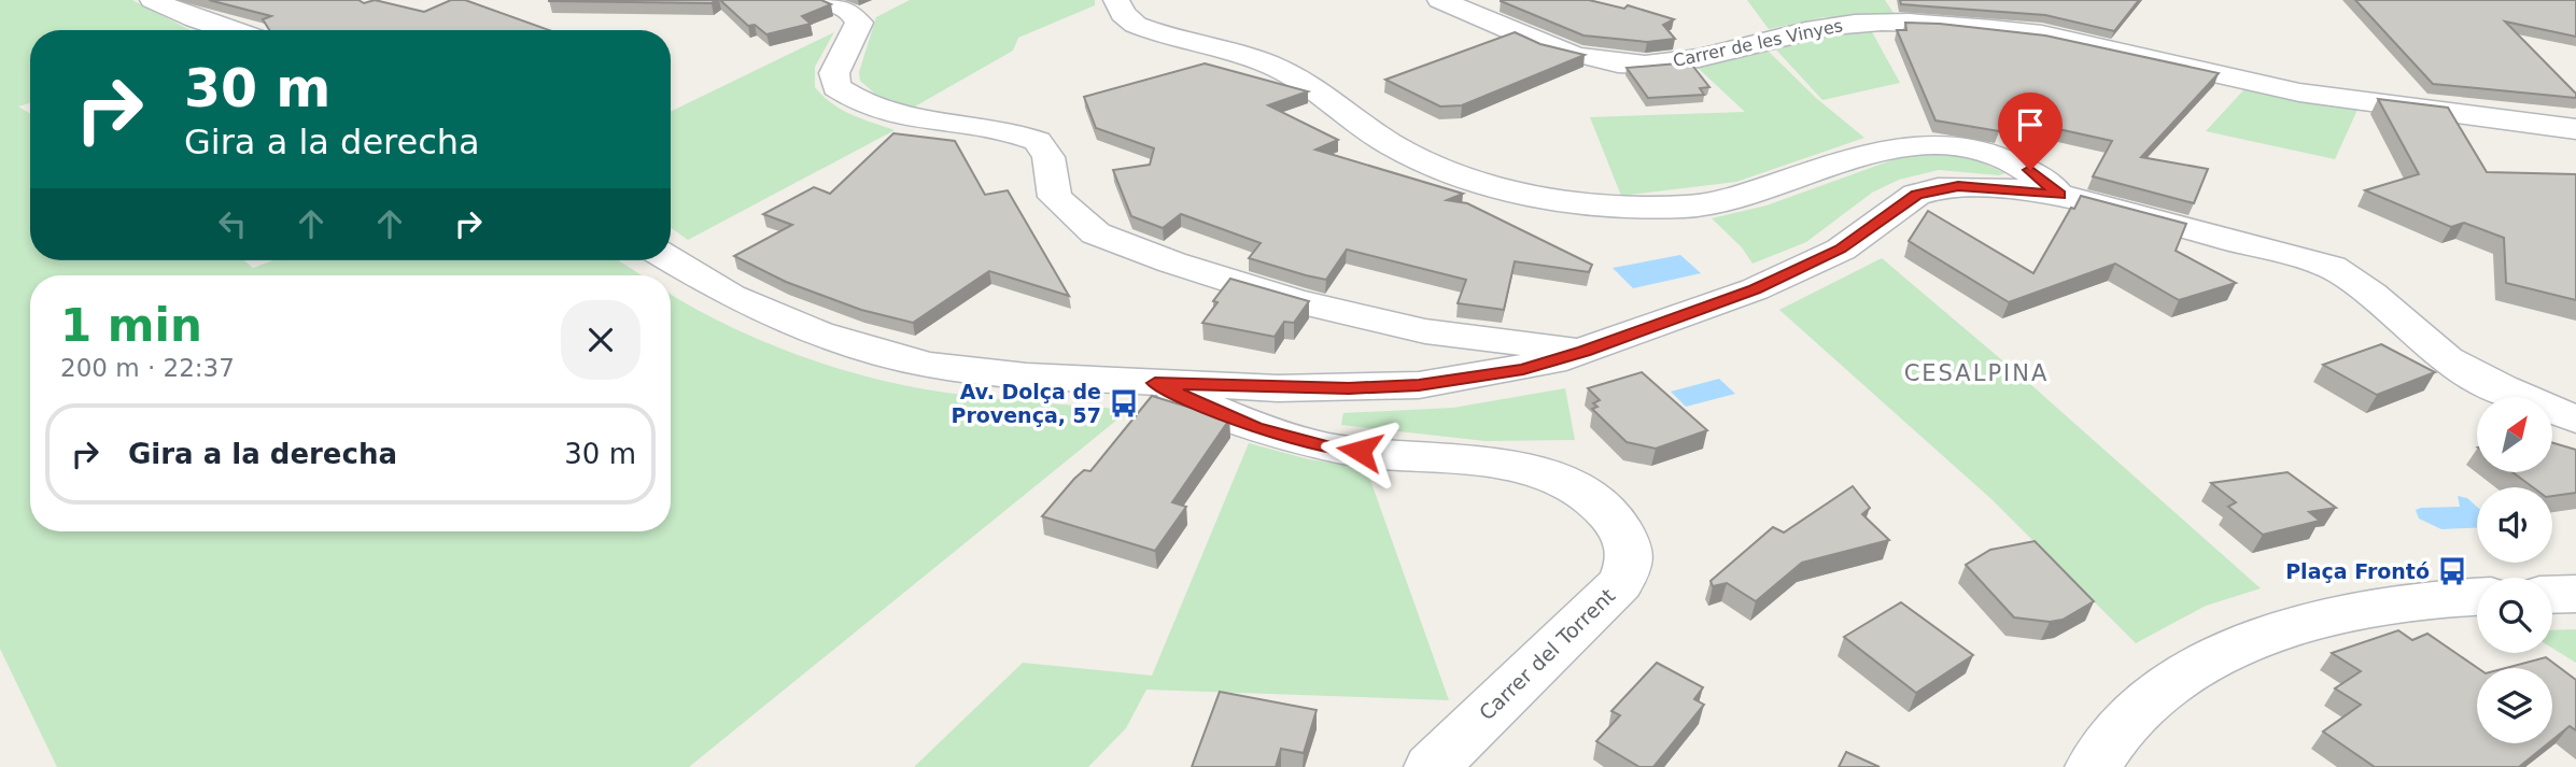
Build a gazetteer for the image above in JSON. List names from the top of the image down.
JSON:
{
  "streets": {
    "street": ["Carrer de les Vinyes", "Carrer del Torrent"]
  },
  "districts": ["CESALPINA"],
  "places": {
    "bus stop": ["Av. Dolça de Provença, 57", "Plaça Frontó"]
  },
  "north": "top right",
  "page": {
    "turn": ["30 m", "Gira a la derecha"],
    "heading": ["1 min", "200 m · 22:37"],
    "list": [
      {
        "name": "Gira a la derecha",
        "value": "30 m"
      }
    ]
  }
}
